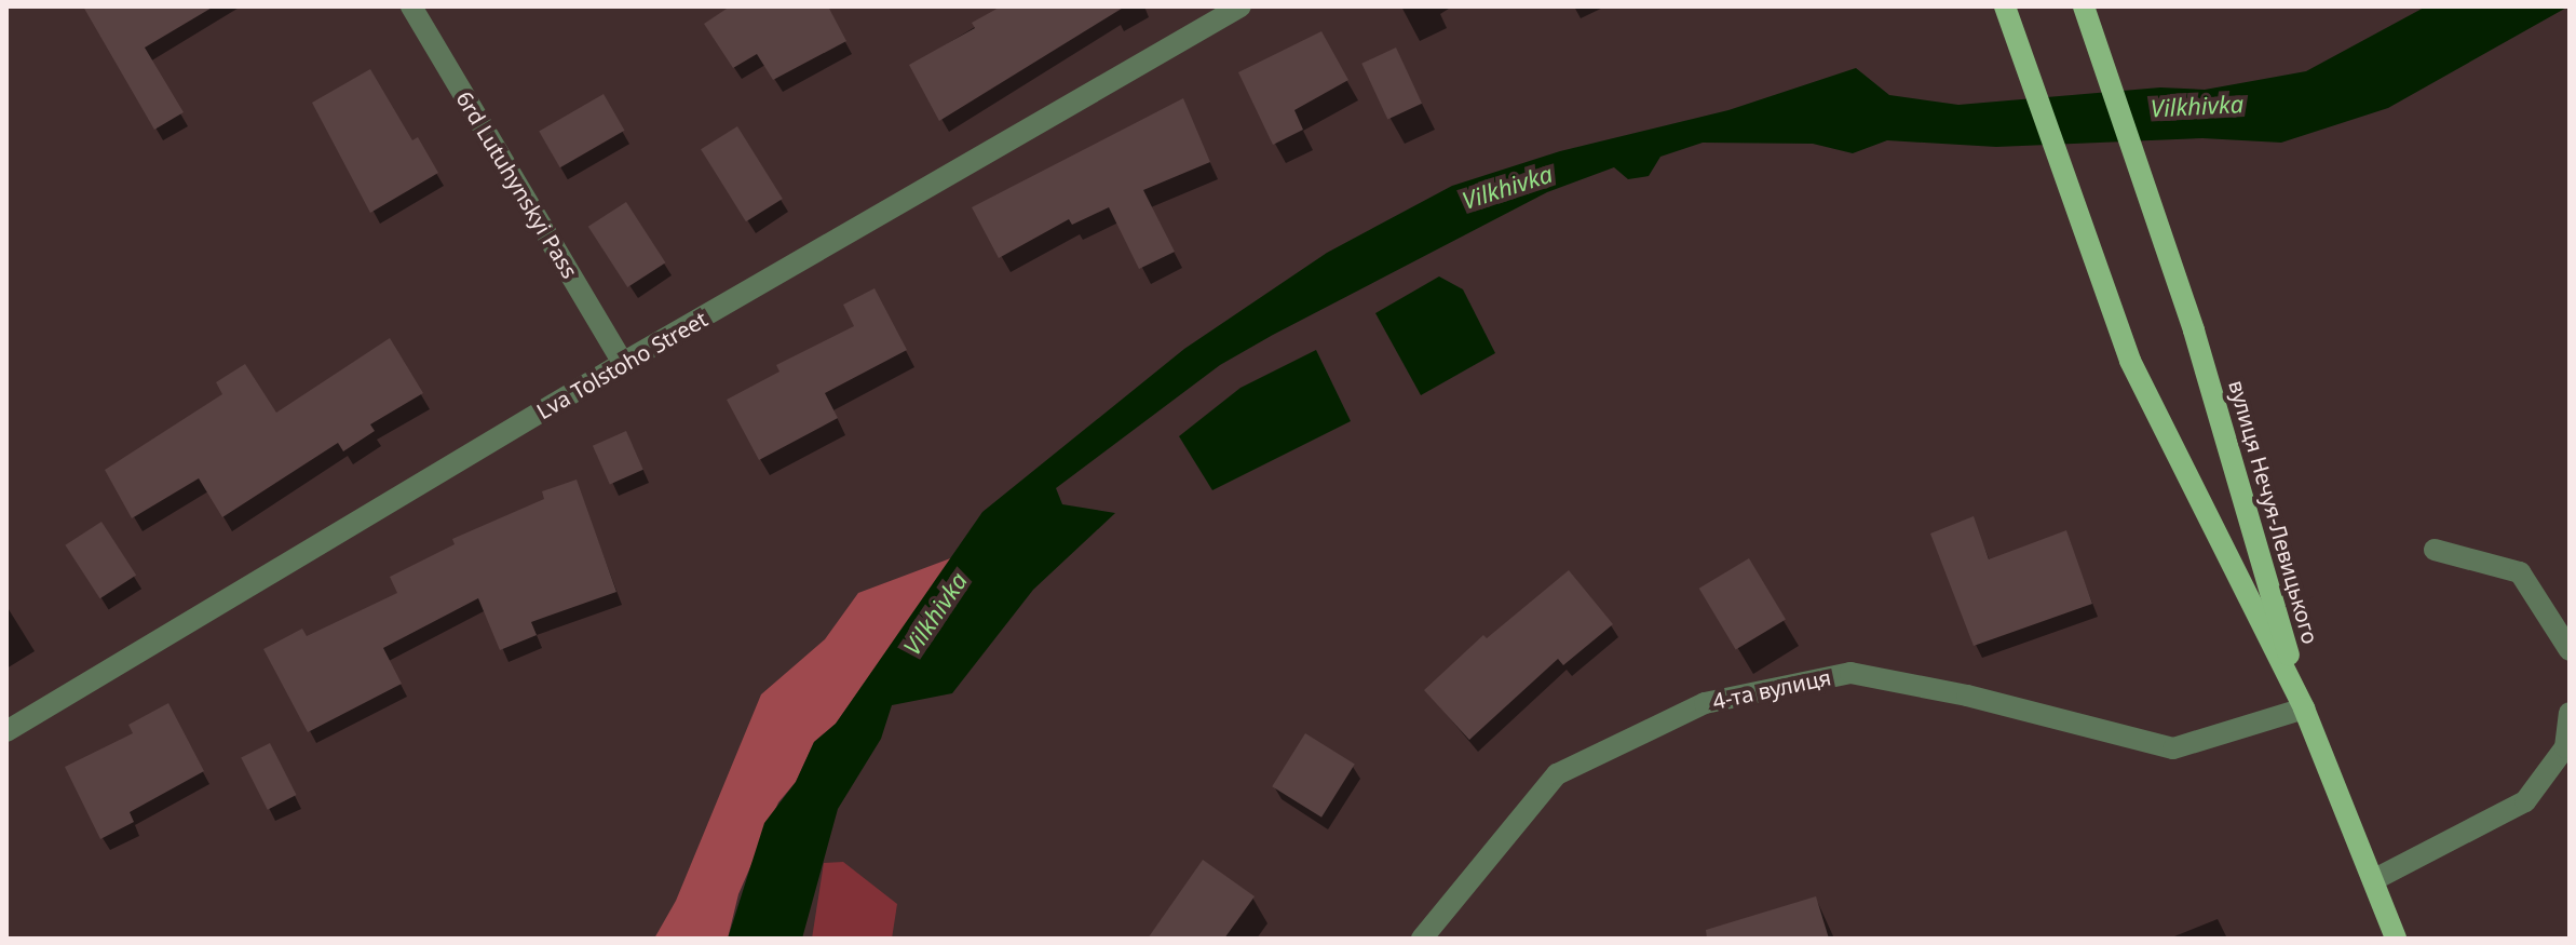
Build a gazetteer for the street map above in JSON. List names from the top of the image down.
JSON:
{
  "streets": {
    "main road": ["вулиця Нечуя-Левицького"],
    "street": ["6rd Lutuhynskyi Pass", "Lva Tolstoho Street", "4-та вулиця"]
  },
  "crossings": [
    ["6rd Lutuhynskyi Pass", "Lva Tolstoho Street"],
    ["вулиця Нечуя-Левицького", "4-та вулиця"]
  ],
  "water": ["Vilkhivka"]
}
